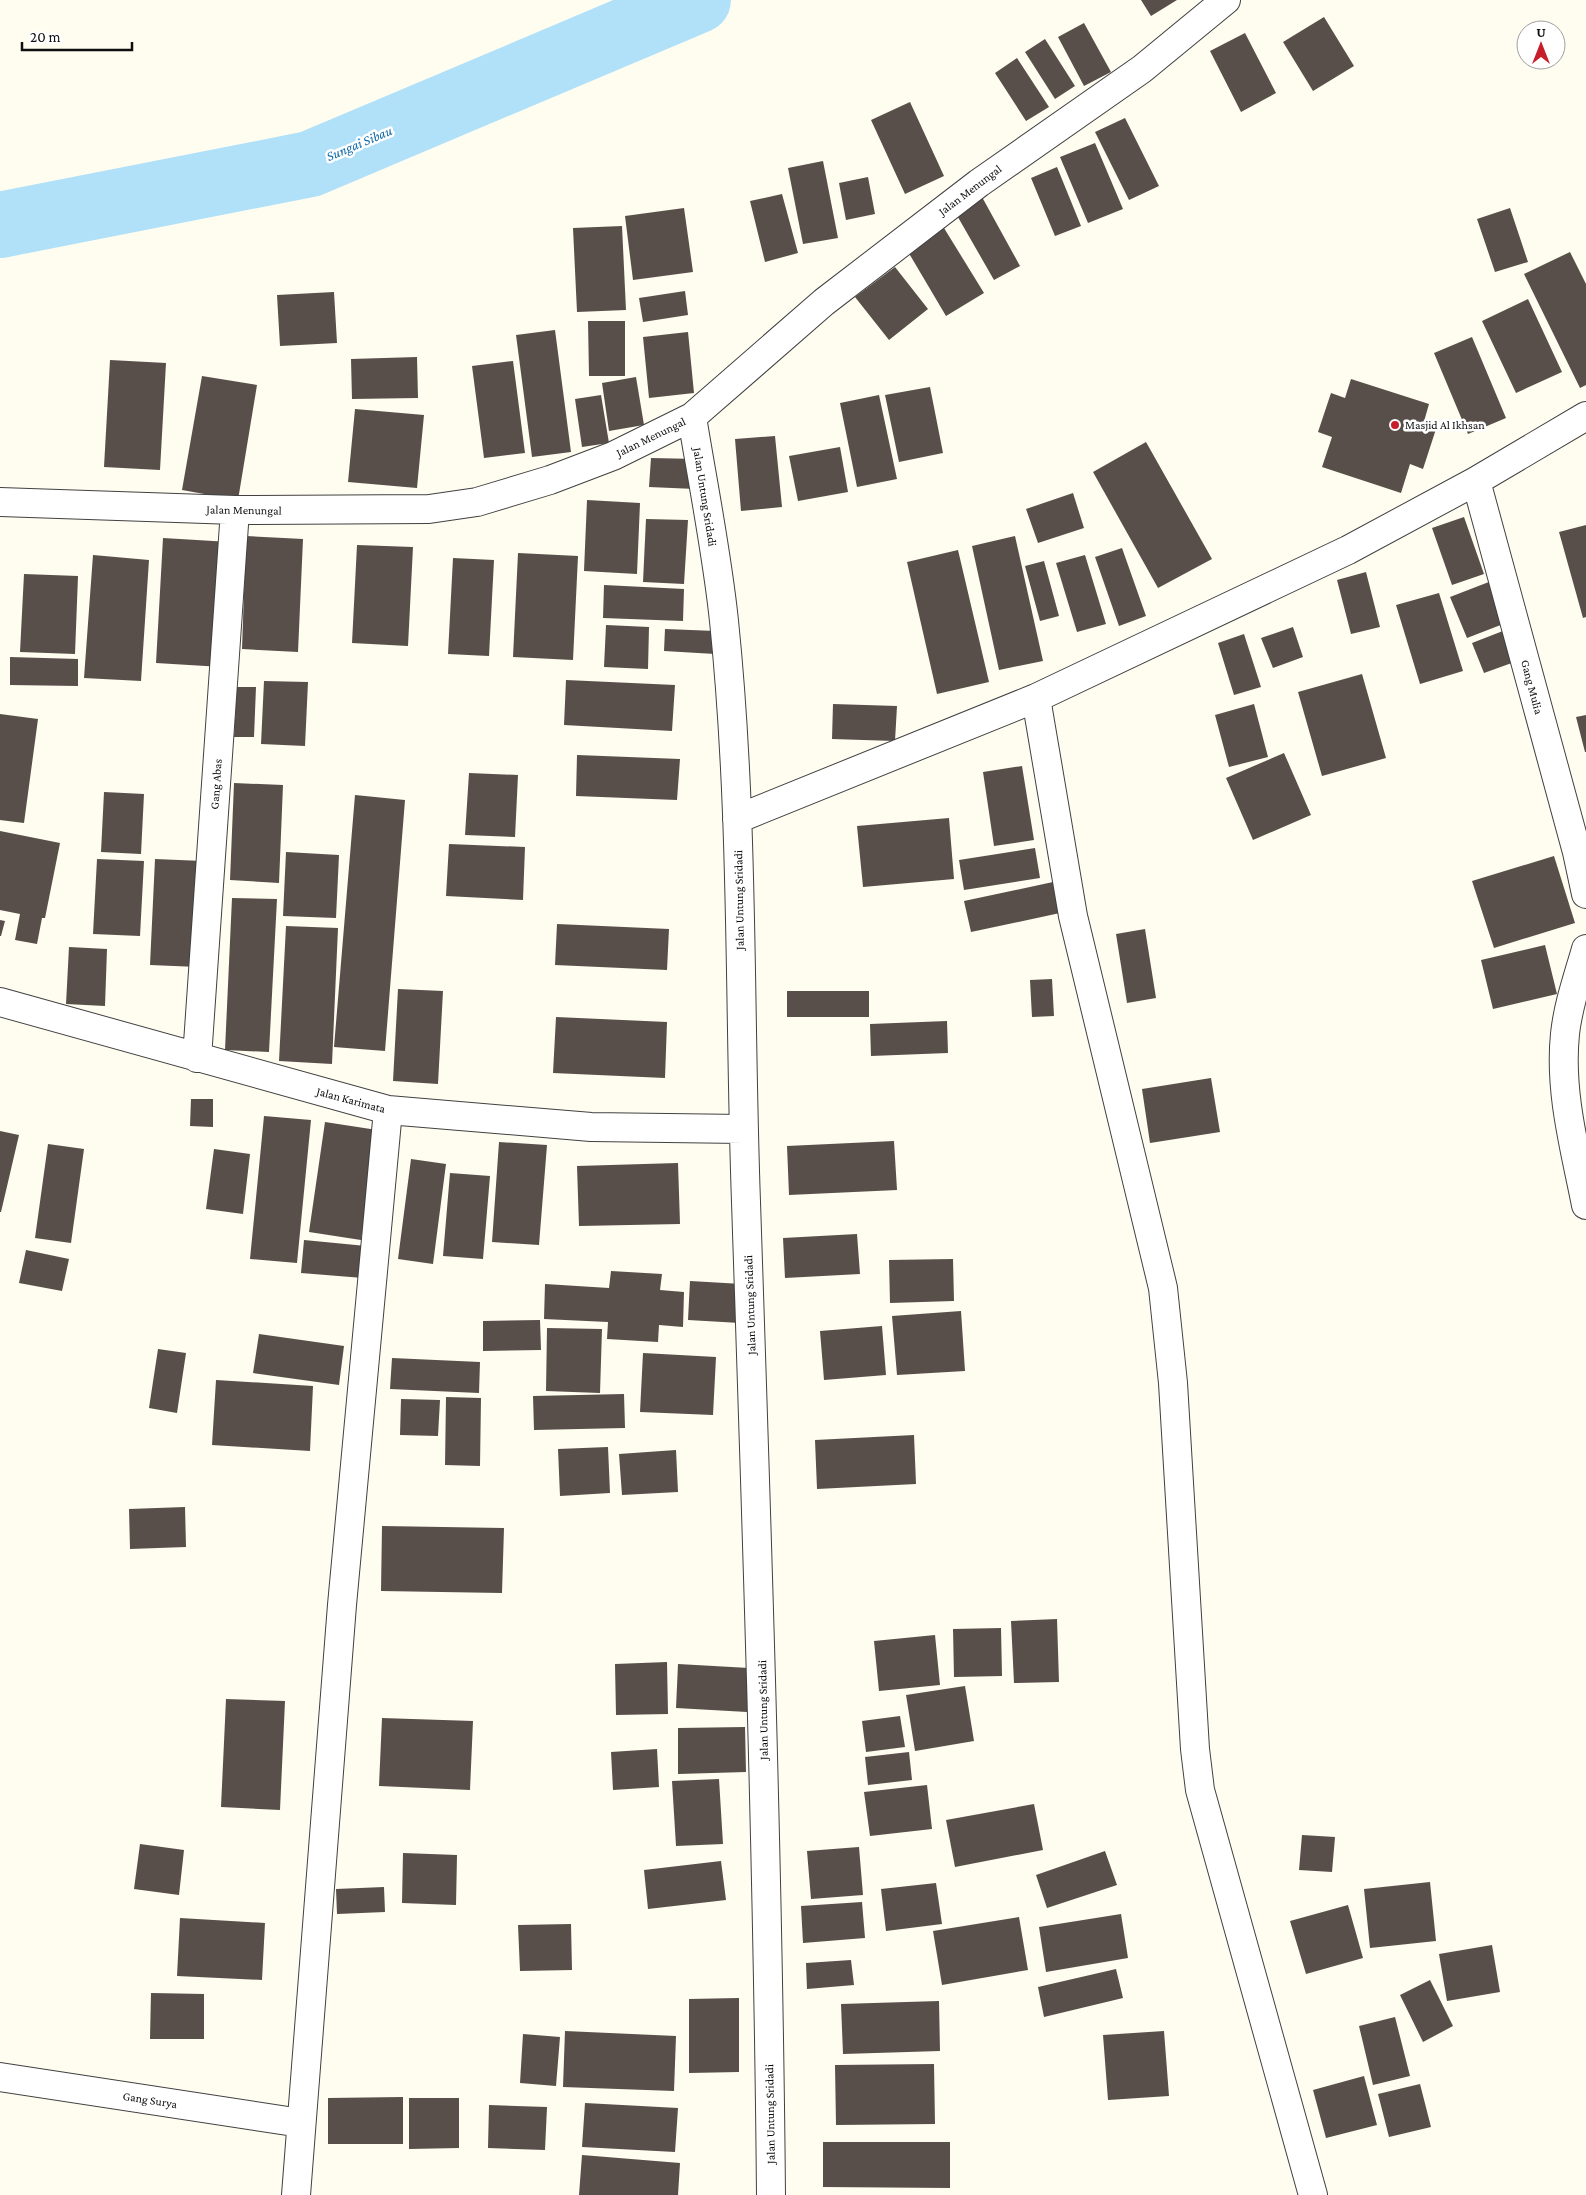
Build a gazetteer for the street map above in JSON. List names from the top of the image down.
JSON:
{
  "streets": {
    "street": [
      "Jalan Menungal",
      "Jalan Untung Sridadi",
      "Gang Mulia",
      "Gang Abas",
      "Jalan Karimata",
      "Gang Surya"
    ]
  },
  "crossings": [
    ["Jalan Menungal", "Jalan Untung Sridadi"],
    ["Jalan Menungal", "Gang Abas"],
    ["Jalan Untung Sridadi", "Jalan Karimata"],
    ["Gang Abas", "Jalan Karimata"]
  ],
  "water": ["Sungai Sibau"],
  "places": ["Masjid Al Ikhsan"],
  "scale_bar": "20 m",
  "north": "top"
}
